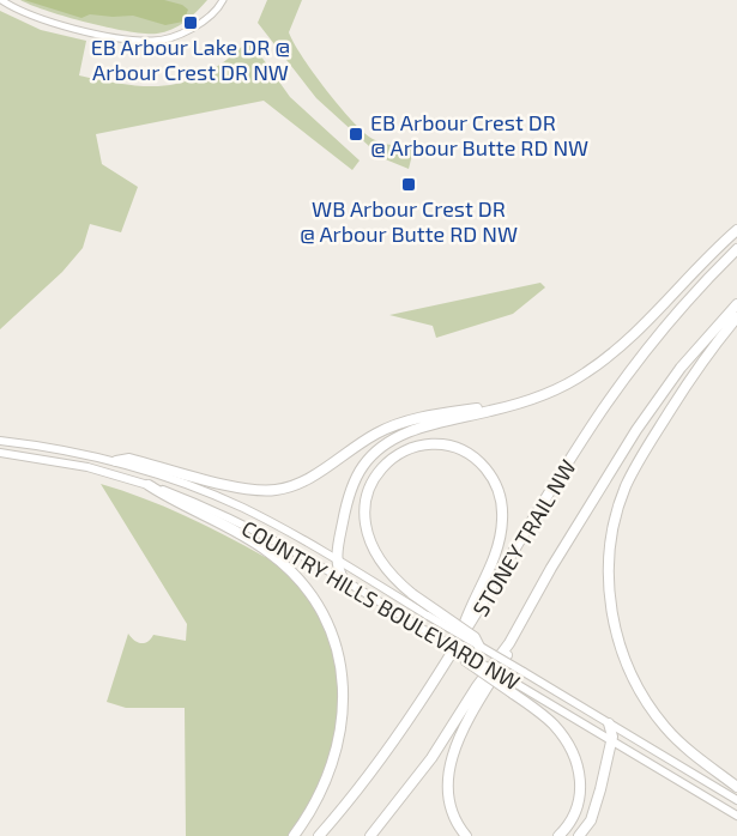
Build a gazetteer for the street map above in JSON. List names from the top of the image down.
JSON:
{
  "streets": {
    "highway": ["STONEY TRAIL NW"],
    "main road": ["COUNTRY HILLS BOULEVARD NW"]
  },
  "crossings": [
    ["STONEY TRAIL NW", "COUNTRY HILLS BOULEVARD NW"]
  ],
  "places": {
    "transit": ["EB Arbour Lake DR @ Arbour Crest DR NW", "EB Arbour Crest DR @ Arbour Butte RD NW", "WB Arbour Crest DR @ Arbour Butte RD NW"]
  }
}
